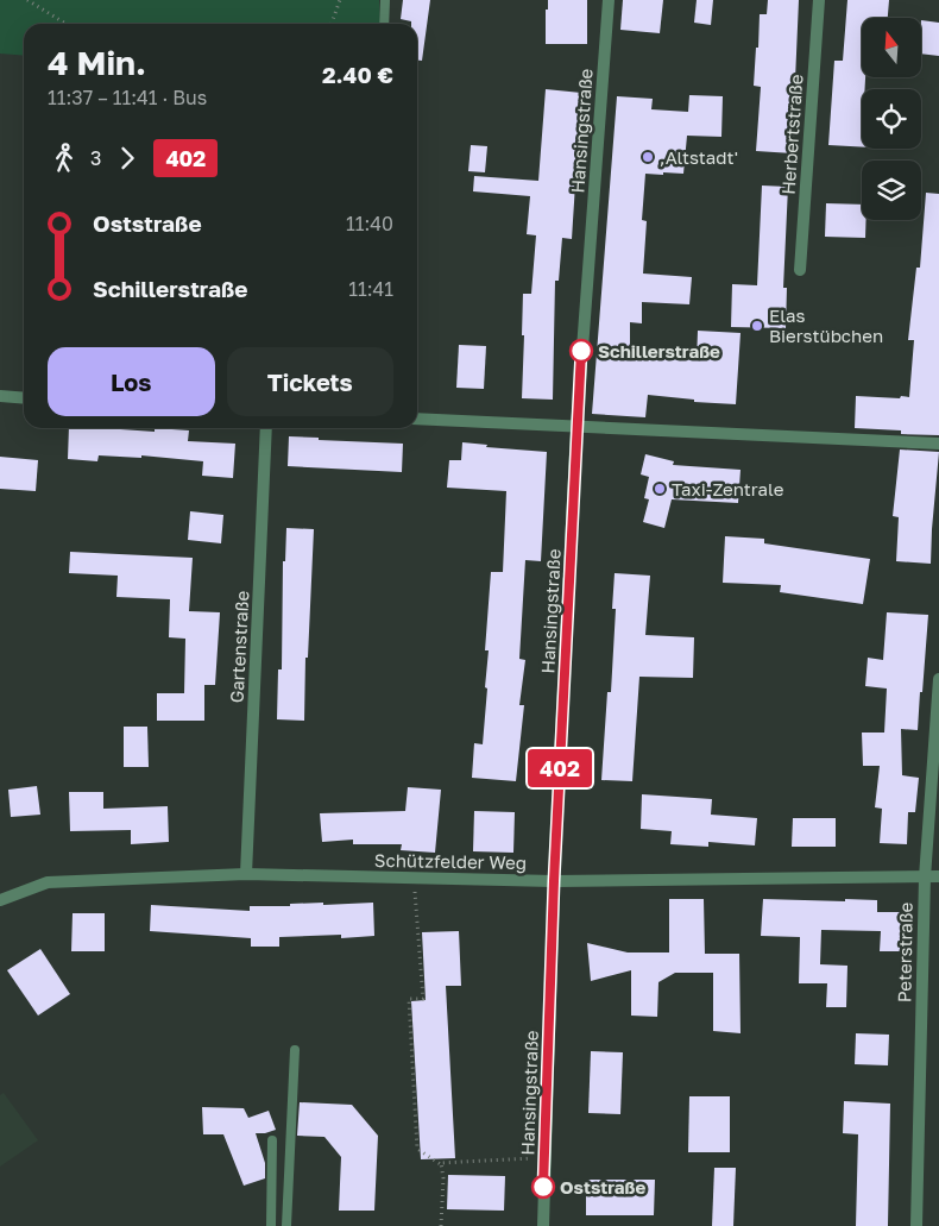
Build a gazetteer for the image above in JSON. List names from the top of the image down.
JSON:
{
  "streets": {
    "street": [
      "Hansingstraße",
      "Herbertstraße",
      "Gartenstraße",
      "Schützfelder Weg",
      "Peterstraße"
    ]
  },
  "crossings": [
    ["Hansingstraße", "Schützfelder Weg"],
    ["Gartenstraße", "Schützfelder Weg"],
    ["Schützfelder Weg", "Peterstraße"]
  ],
  "places": [
    ",Altstadt'",
    "Elas Bierstübchen",
    "Schillerstraße",
    "Taxi-Zentrale",
    "Oststraße"
  ],
  "lines": ["bus line 402"],
  "north": "top",
  "page": {
    "on_map": "402",
    "heading": ["4 Min.", "11:37 – 11:41 · Bus", "2.40 €"],
    "legs": ["3", "402"],
    "list": [
      {
        "name": "Oststraße",
        "value": "11:40"
      },
      {
        "name": "Schillerstraße",
        "value": "11:41"
      }
    ],
    "buttons": ["Los", "Tickets"]
  }
}
